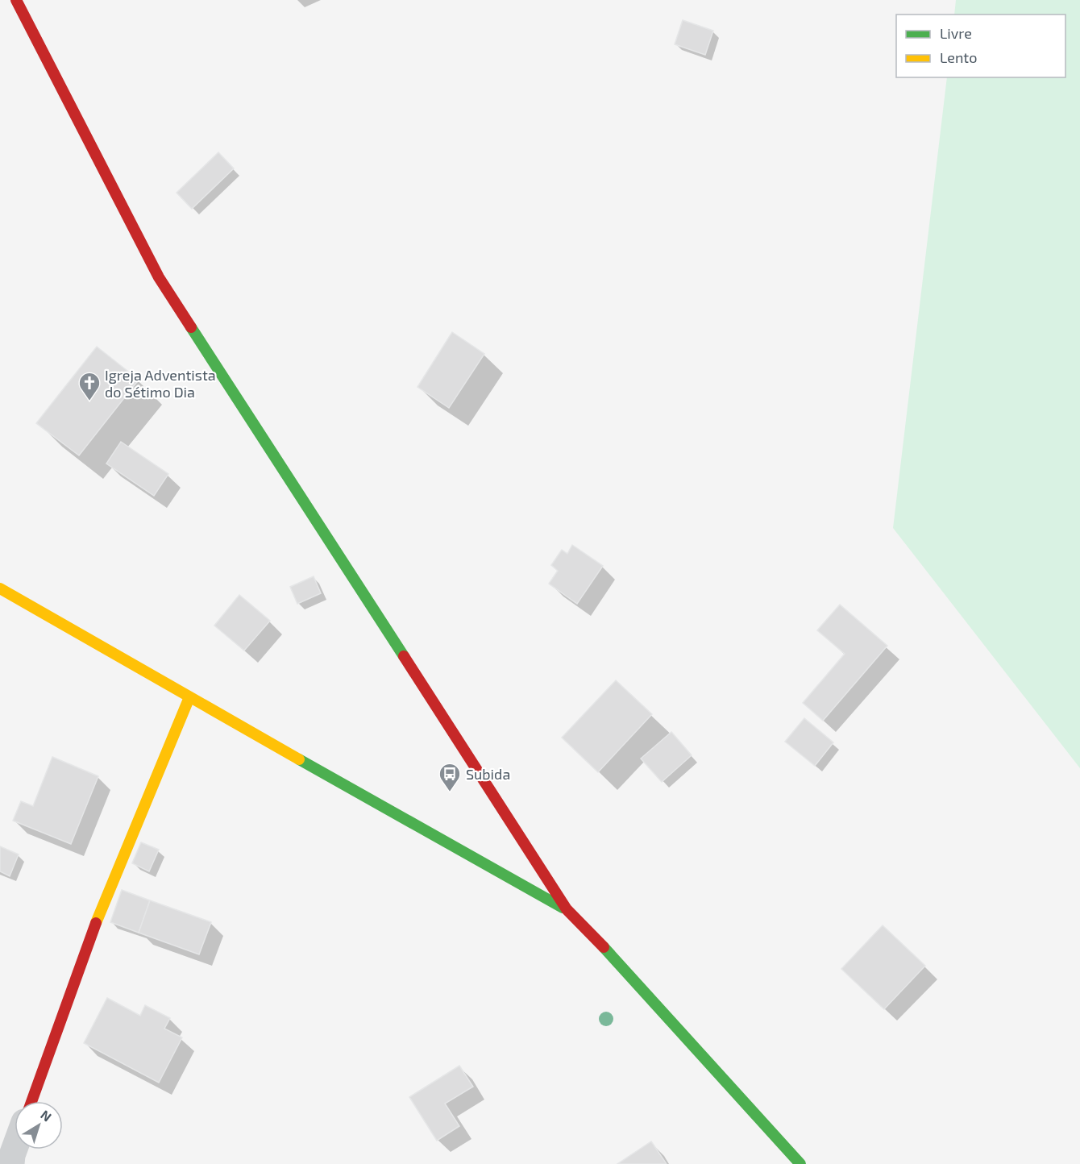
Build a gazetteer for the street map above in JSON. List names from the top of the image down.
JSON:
{
  "places": {
    "church": ["Igreja Adventista do Sétimo Dia"],
    "bus stop": ["Subida"]
  },
  "legend": ["Livre", "Lento"],
  "north": "top right"
}
